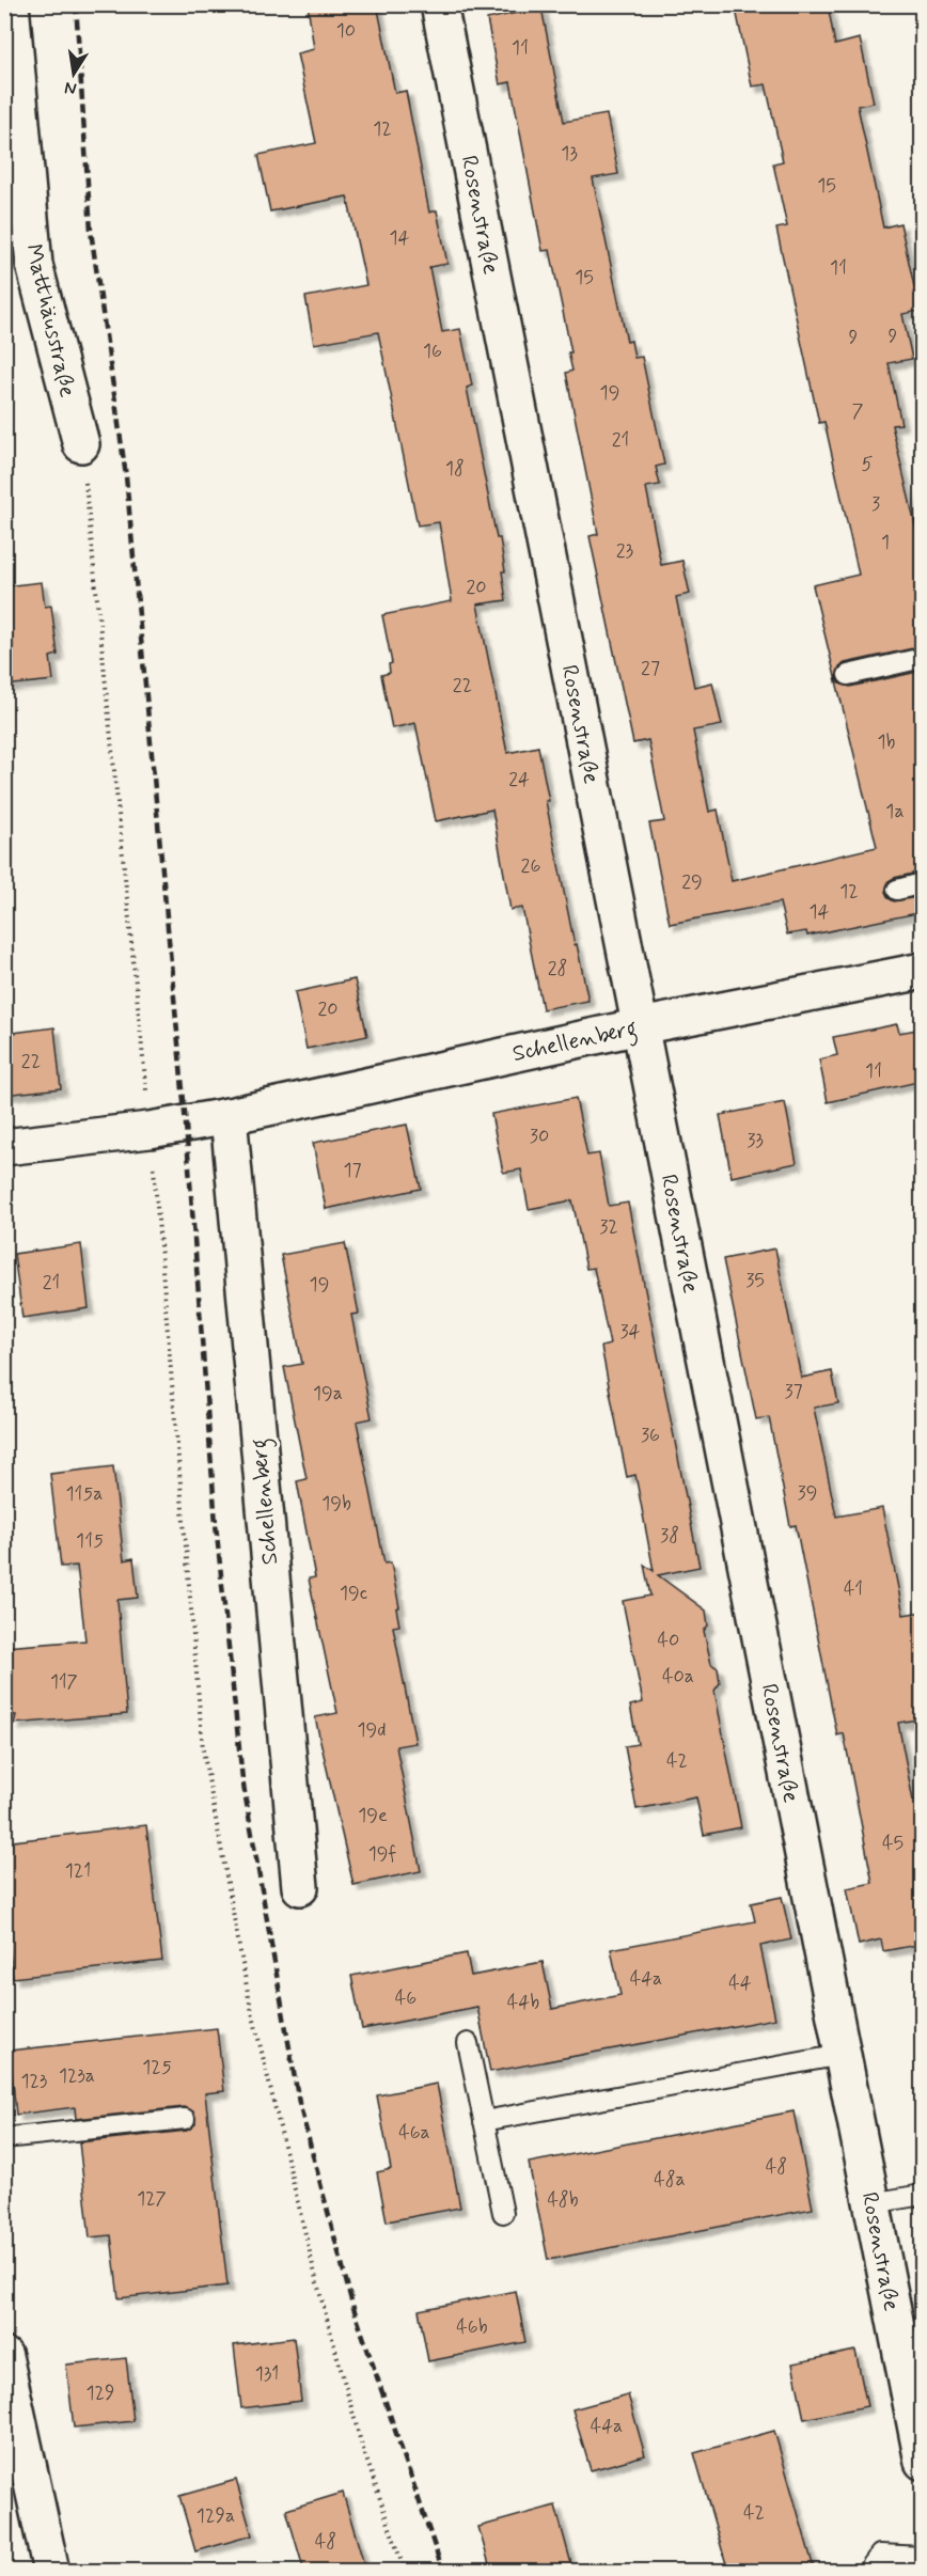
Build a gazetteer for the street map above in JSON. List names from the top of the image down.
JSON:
{
  "streets": {
    "street": ["Rosenstraße", "Matthäusstraße", "Schellenberg"]
  },
  "crossings": [
    ["Rosenstraße", "Schellenberg"]
  ],
  "house_numbers": [
    "10",
    "11",
    "12",
    "13",
    "15",
    "14",
    "11",
    "15",
    "9",
    "9",
    "16",
    "19",
    "7",
    "21",
    "5",
    "18",
    "3",
    "1",
    "23",
    "20",
    "27",
    "22",
    "1b",
    "24",
    "1a",
    "26",
    "29",
    "12",
    "14",
    "28",
    "20",
    "22",
    "11",
    "30",
    "33",
    "17",
    "32",
    "35",
    "21",
    "19",
    "34",
    "37",
    "19a",
    "36",
    "39",
    "115a",
    "19b",
    "38",
    "115",
    "41",
    "19c",
    "40",
    "40a",
    "117",
    "19d",
    "42",
    "19e",
    "45",
    "19f",
    "121",
    "44a",
    "44",
    "46",
    "44b",
    "125",
    "123a",
    "123",
    "46a",
    "48",
    "48a",
    "127",
    "48b",
    "46b",
    "131",
    "129",
    "44a",
    "42",
    "129a",
    "48"
  ],
  "north": "bottom"
}
